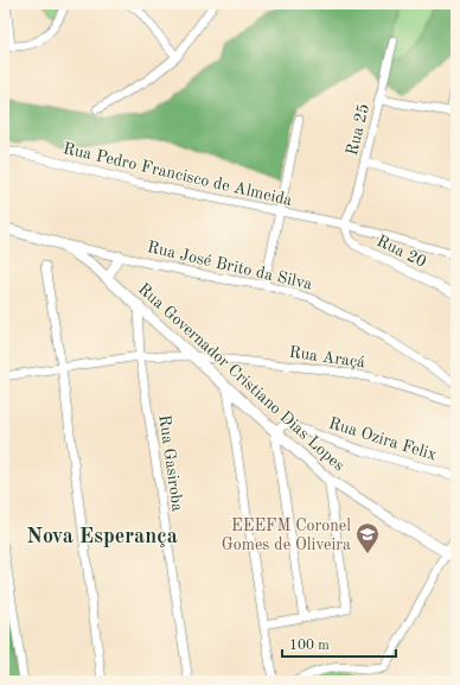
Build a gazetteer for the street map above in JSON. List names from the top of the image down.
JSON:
{
  "streets": {
    "street": [
      "Rua 25",
      "Rua Pedro Francisco de Almeida",
      "Rua 20",
      "Rua José Brito da Silva",
      "Rua Araçá",
      "Rua Governador Cristiano Dias Lopes",
      "Rua Ozira Felix",
      "Rua Gasiroba"
    ]
  },
  "crossings": [
    ["Rua 25", "Rua Pedro Francisco de Almeida"],
    ["Rua 25", "Rua 20"],
    ["Rua Pedro Francisco de Almeida", "Rua 20"],
    ["Rua José Brito da Silva", "Rua Governador Cristiano Dias Lopes"],
    ["Rua Araçá", "Rua Governador Cristiano Dias Lopes"],
    ["Rua Araçá", "Rua Gasiroba"],
    ["Rua Governador Cristiano Dias Lopes", "Rua Ozira Felix"],
    ["Rua Governador Cristiano Dias Lopes", "Rua Gasiroba"]
  ],
  "districts": ["Nova Esperança"],
  "places": {
    "school or university": ["EEEFM Coronel Gomes de Oliveira"]
  },
  "scale_bar": "100 m"
}
